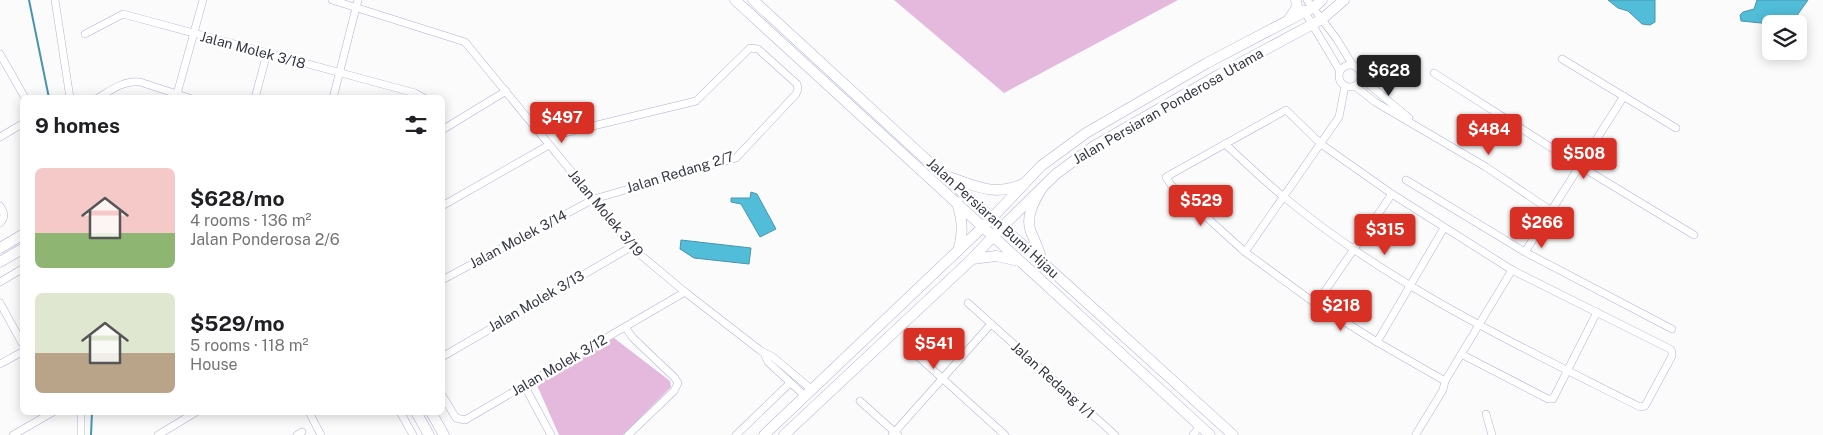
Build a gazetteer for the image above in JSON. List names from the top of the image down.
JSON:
{
  "streets": {
    "main road": ["Jalan Persiaran Ponderosa Utama", "Jalan Persiaran Bumi Hijau"],
    "street": [
      "Jalan Molek 3/18",
      "Jalan Redang 2/7",
      "Jalan Molek 3/19",
      "Jalan Molek 3/14",
      "Jalan Molek 3/13",
      "Jalan Molek 3/12",
      "Jalan Redang 1/1"
    ]
  },
  "crossings": [
    ["Jalan Persiaran Ponderosa Utama", "Jalan Molek 3/19"],
    ["Jalan Persiaran Ponderosa Utama", "Jalan Persiaran Bumi Hijau"],
    ["Jalan Redang 2/7", "Jalan Molek 3/19"],
    ["Jalan Redang 2/7", "Jalan Molek 3/14"],
    ["Jalan Molek 3/19", "Jalan Molek 3/14"],
    ["Jalan Molek 3/19", "Jalan Molek 3/13"],
    ["Jalan Molek 3/19", "Jalan Molek 3/12"]
  ],
  "page": {
    "price": [
      "$628",
      "$497",
      "$484",
      "$508",
      "$529",
      "$266",
      "$315",
      "$218",
      "$541"
    ],
    "heading": "9 homes",
    "list": [
      {
        "name": "$628/mo",
        "note": "4 rooms · 136 m² · Jalan Ponderosa 2/6"
      },
      {
        "name": "$529/mo",
        "note": "5 rooms · 118 m² · House"
      }
    ]
  }
}
